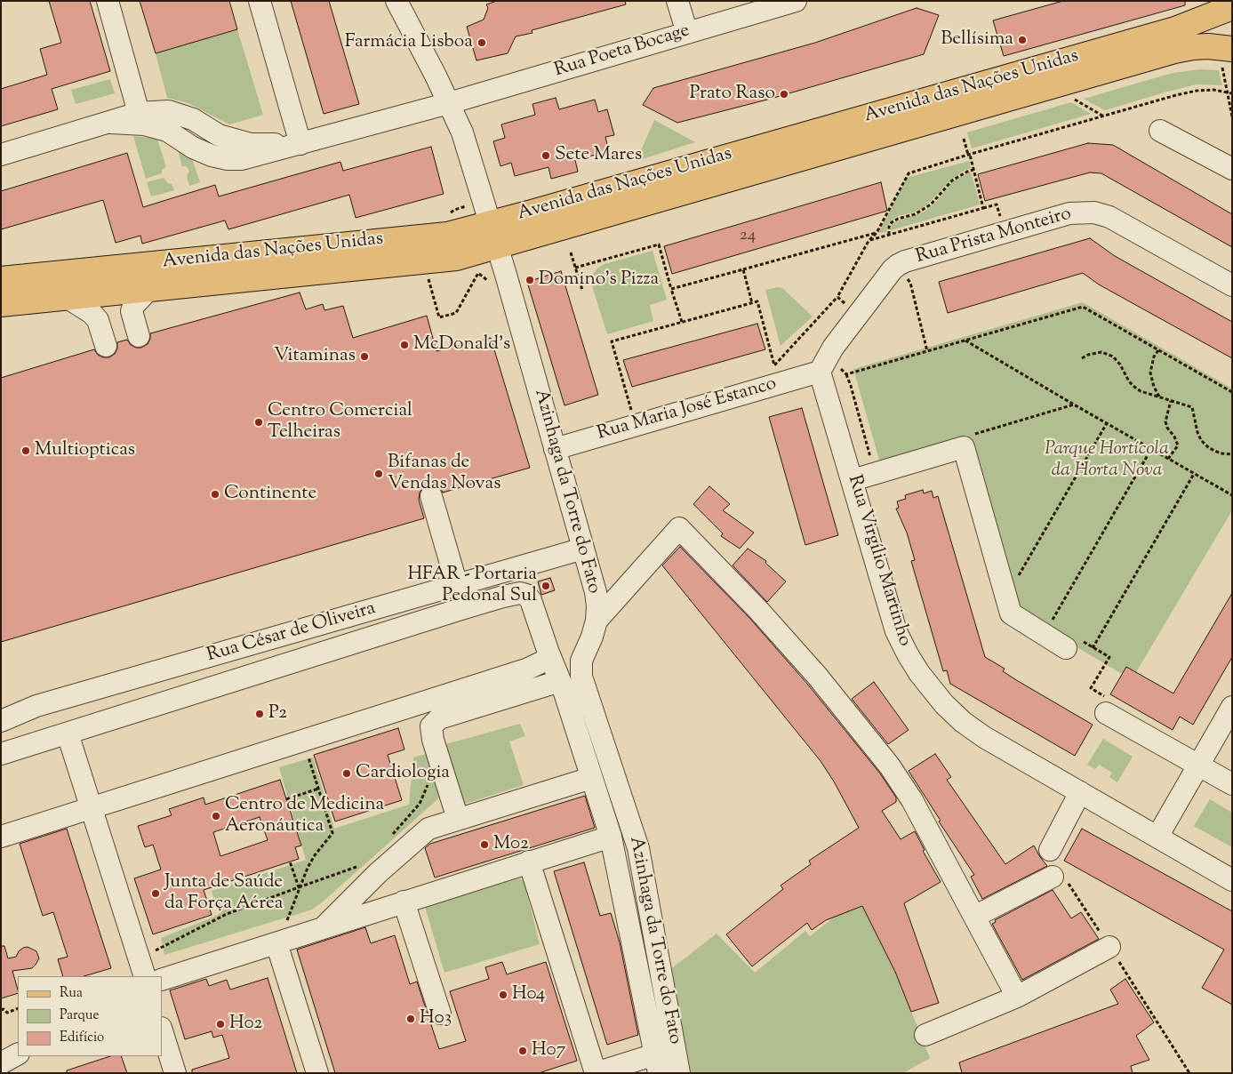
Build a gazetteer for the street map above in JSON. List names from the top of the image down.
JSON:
{
  "streets": {
    "main road": ["Avenida das Nações Unidas"],
    "street": [
      "Rua Poeta Bocage",
      "Rua Prista Monteiro",
      "Rua Maria José Estanco",
      "Azinhaga da Torre do Fato",
      "Rua Virgílio Martinho",
      "Rua César de Oliveira"
    ]
  },
  "crossings": [
    ["Rua Poeta Bocage", "Azinhaga da Torre do Fato"],
    ["Avenida das Nações Unidas", "Azinhaga da Torre do Fato"],
    ["Rua Prista Monteiro", "Rua Maria José Estanco"],
    ["Rua Prista Monteiro", "Rua Virgílio Martinho"],
    ["Rua Maria José Estanco", "Azinhaga da Torre do Fato"],
    ["Rua Maria José Estanco", "Rua Virgílio Martinho"],
    ["Azinhaga da Torre do Fato", "Rua César de Oliveira"]
  ],
  "parks": ["Parque Hortícola da Horta Nova"],
  "places": [
    "Bellísima",
    "Farmácia Lisboa",
    "Prato Raso",
    "Sete Mares",
    "Domino's Pizza",
    "McDonald's",
    "Vitaminas",
    "Centro Comercial Telheiras",
    "Multiopticas",
    "Bifanas de Vendas Novas",
    "Continente",
    "HFAR - Portaria Pedonal Sul",
    "P2",
    "Cardiologia",
    "Centro de Medicina Aeronáutica",
    "M02",
    "Junta de Saúde da Força Aérea",
    "H04",
    "H03",
    "H02",
    "H07"
  ],
  "house_numbers": ["24"],
  "legend": ["Rua", "Parque", "Edifício"]
}
